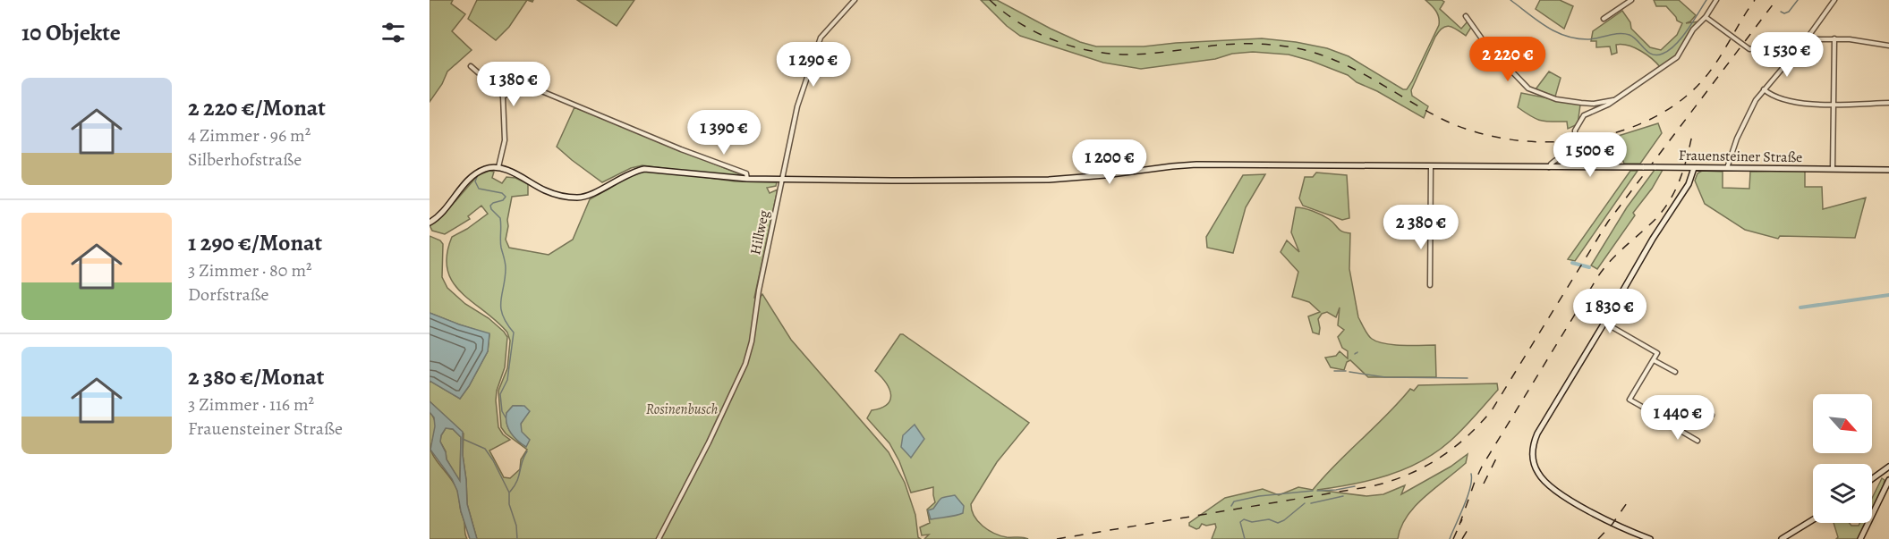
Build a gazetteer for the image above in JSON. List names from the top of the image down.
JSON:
{
  "streets": {
    "main road": ["Frauensteiner Straße"],
    "street": ["Hillweg"]
  },
  "crossings": [
    ["Frauensteiner Straße", "Hillweg"]
  ],
  "parks": ["Rosinenbusch"],
  "north": "bottom right",
  "page": {
    "heading": "10 Objekte",
    "price": [
      "1 530 €",
      "2 220 €",
      "1 290 €",
      "1 380 €",
      "1 390 €",
      "1 500 €",
      "1 200 €",
      "2 380 €",
      "1 830 €",
      "1 440 €"
    ],
    "list": [
      {
        "name": "2 220 €/Monat",
        "note": "4 Zimmer · 96 m² · Silberhofstraße"
      },
      {
        "name": "1 290 €/Monat",
        "note": "3 Zimmer · 80 m² · Dorfstraße"
      },
      {
        "name": "2 380 €/Monat",
        "note": "3 Zimmer · 116 m² · Frauensteiner Straße"
      }
    ]
  }
}
